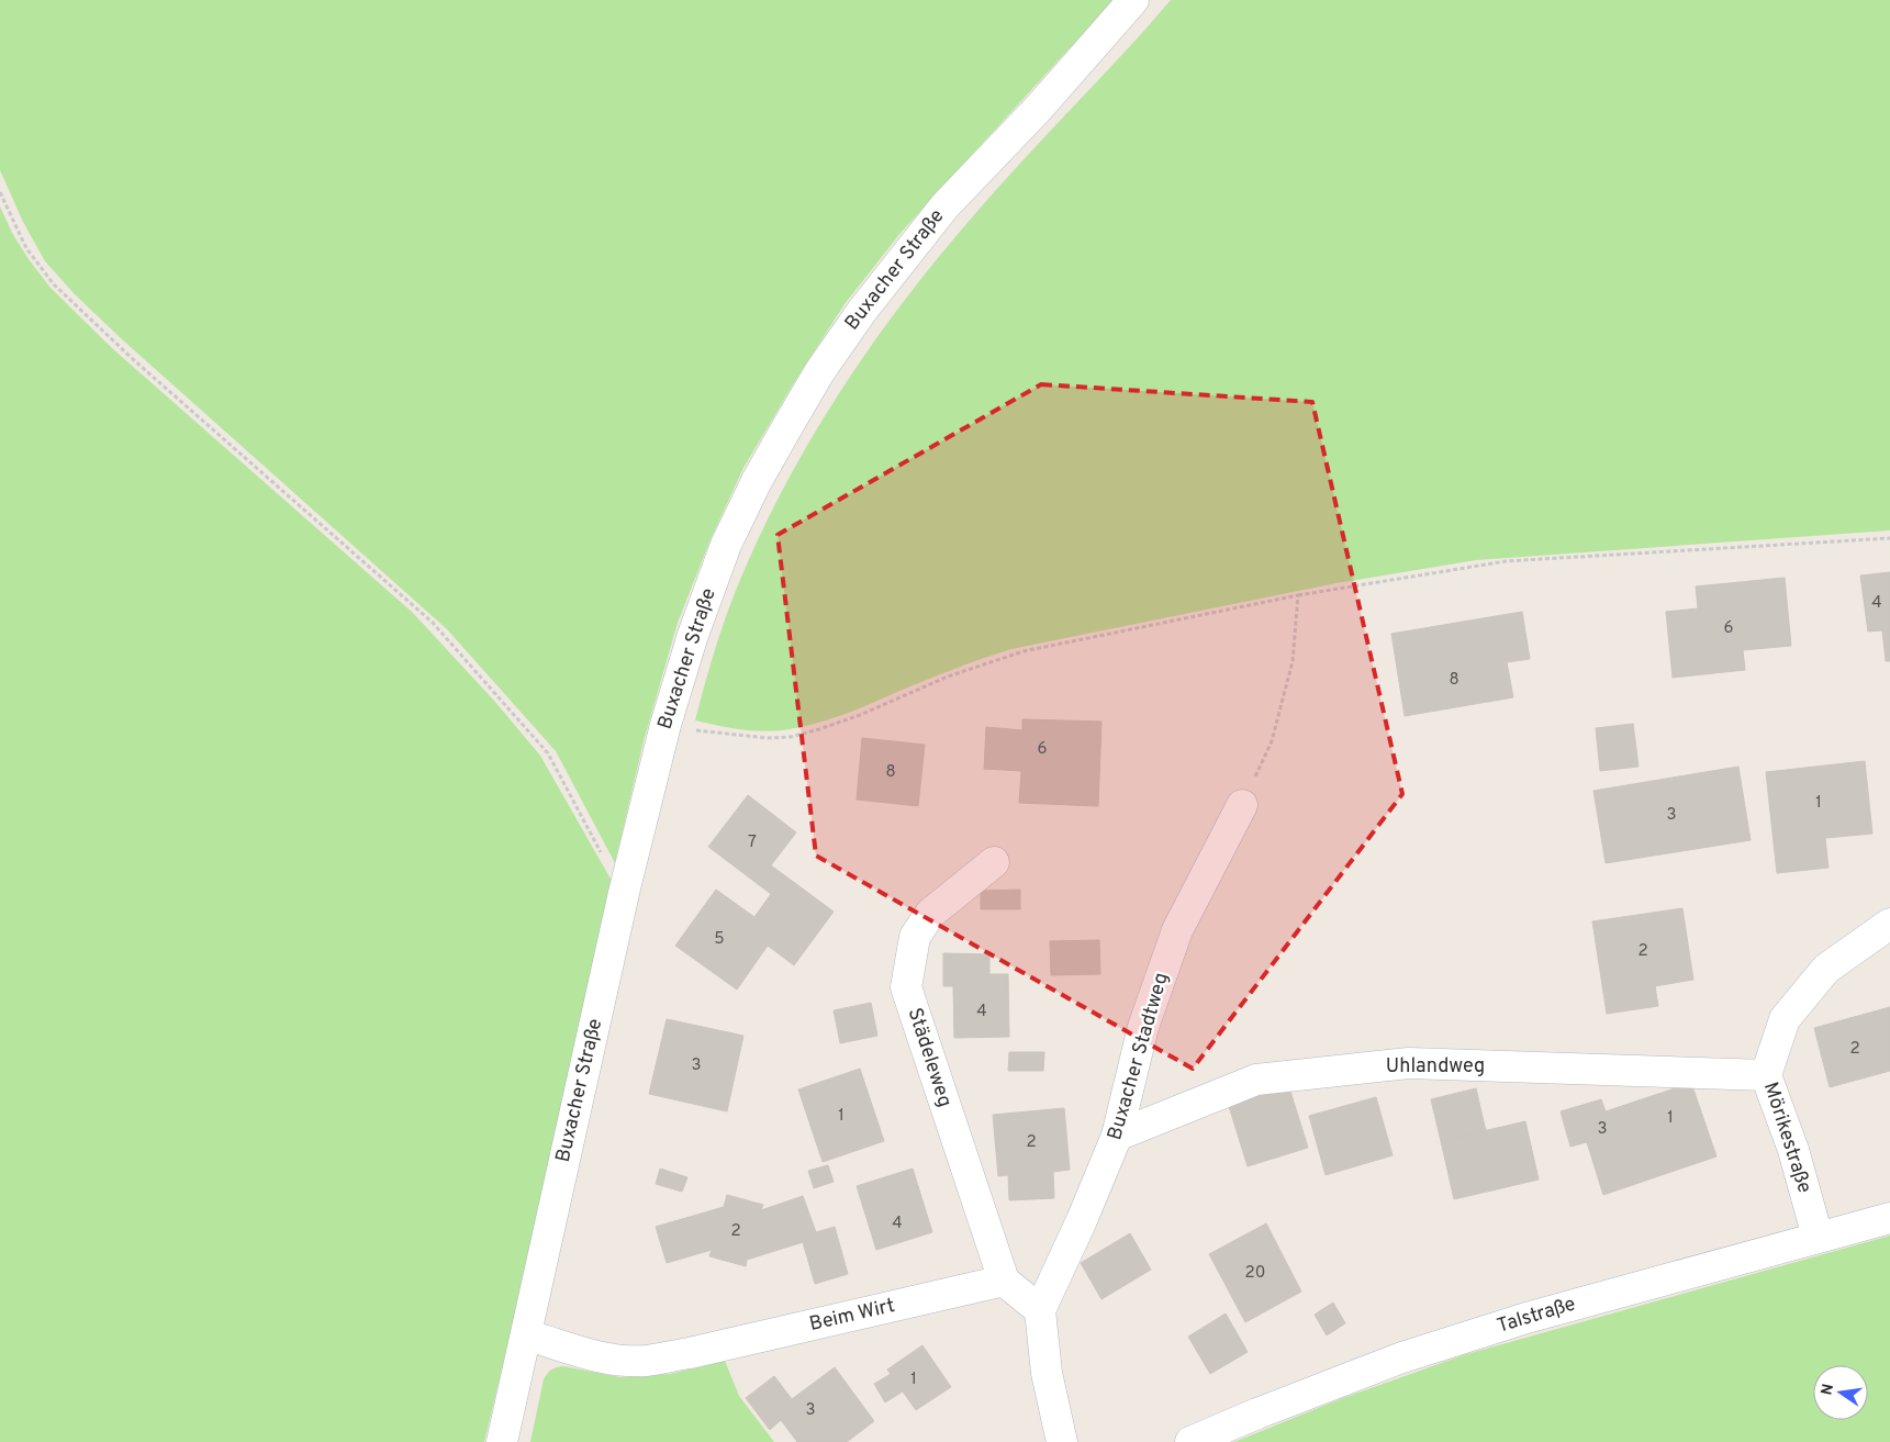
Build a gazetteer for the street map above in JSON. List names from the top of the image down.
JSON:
{
  "streets": {
    "street": [
      "Buxacher Straße",
      "Buxacher Stadtweg",
      "Städeleweg",
      "Uhlandweg",
      "Mörikestraße",
      "Beim Wirt",
      "Talstraße"
    ]
  },
  "crossings": [
    ["Buxacher Straße", "Beim Wirt"],
    ["Buxacher Stadtweg", "Uhlandweg"],
    ["Städeleweg", "Beim Wirt"],
    ["Uhlandweg", "Mörikestraße"],
    ["Mörikestraße", "Talstraße"]
  ],
  "house_numbers": [
    "4",
    "6",
    "8",
    "6",
    "8",
    "1",
    "3",
    "7",
    "5",
    "2",
    "4",
    "2",
    "3",
    "1",
    "1",
    "3",
    "2",
    "4",
    "2",
    "20",
    "1",
    "3"
  ],
  "north": "left"
}
